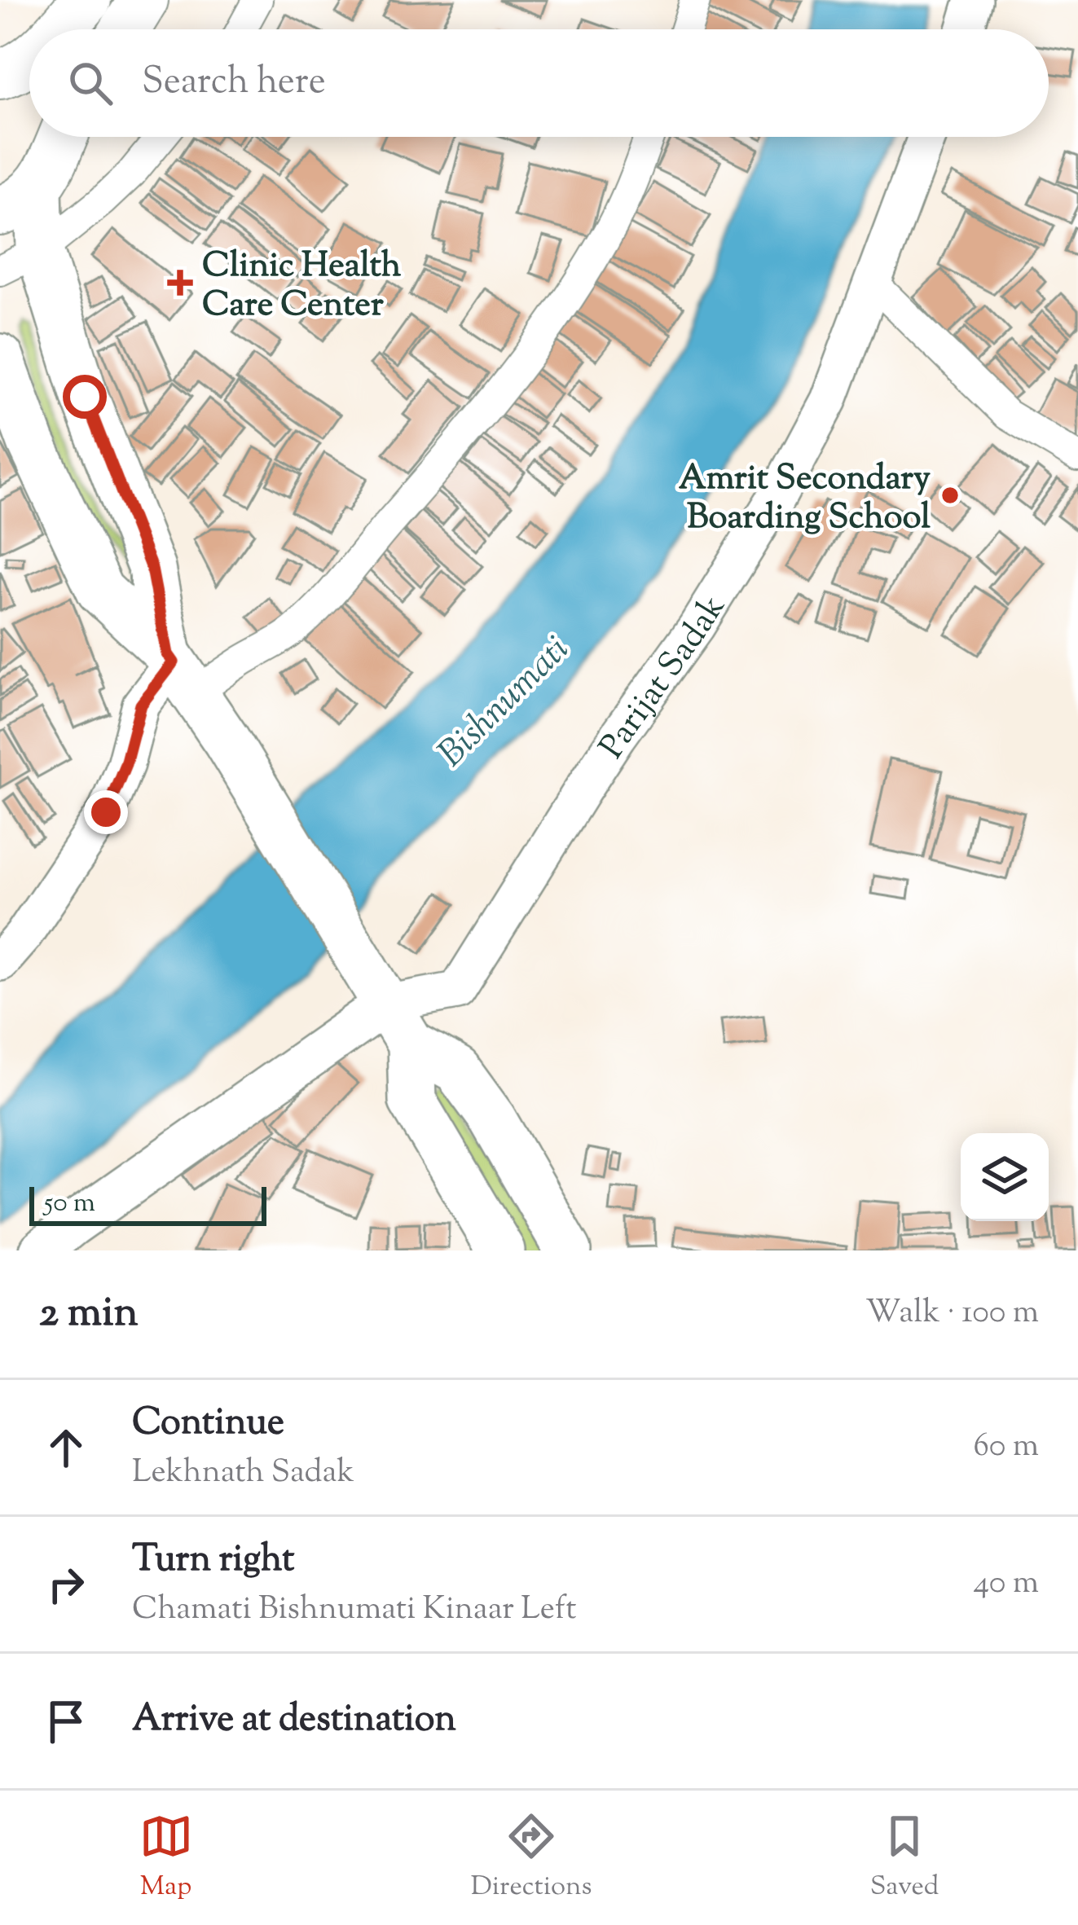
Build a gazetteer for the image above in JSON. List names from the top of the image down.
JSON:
{
  "streets": {
    "street": ["Parijat Sadak"]
  },
  "water": ["Bishnumati"],
  "places": {
    "health": ["Clinic Health Care Center"],
    "other": ["Amrit Secondary Boarding School"]
  },
  "scale_bar": "50 m",
  "page": {
    "search": "Search here",
    "scale": "50 m",
    "heading": ["2 min", "Walk · 100 m"],
    "list": [
      ["Continue", "Lekhnath Sadak", "60 m"],
      ["Turn right", "Chamati Bishnumati Kinaar Left", "40 m"],
      "Arrive at destination"
    ],
    "nav": ["Map", "Directions", "Saved"]
  }
}
